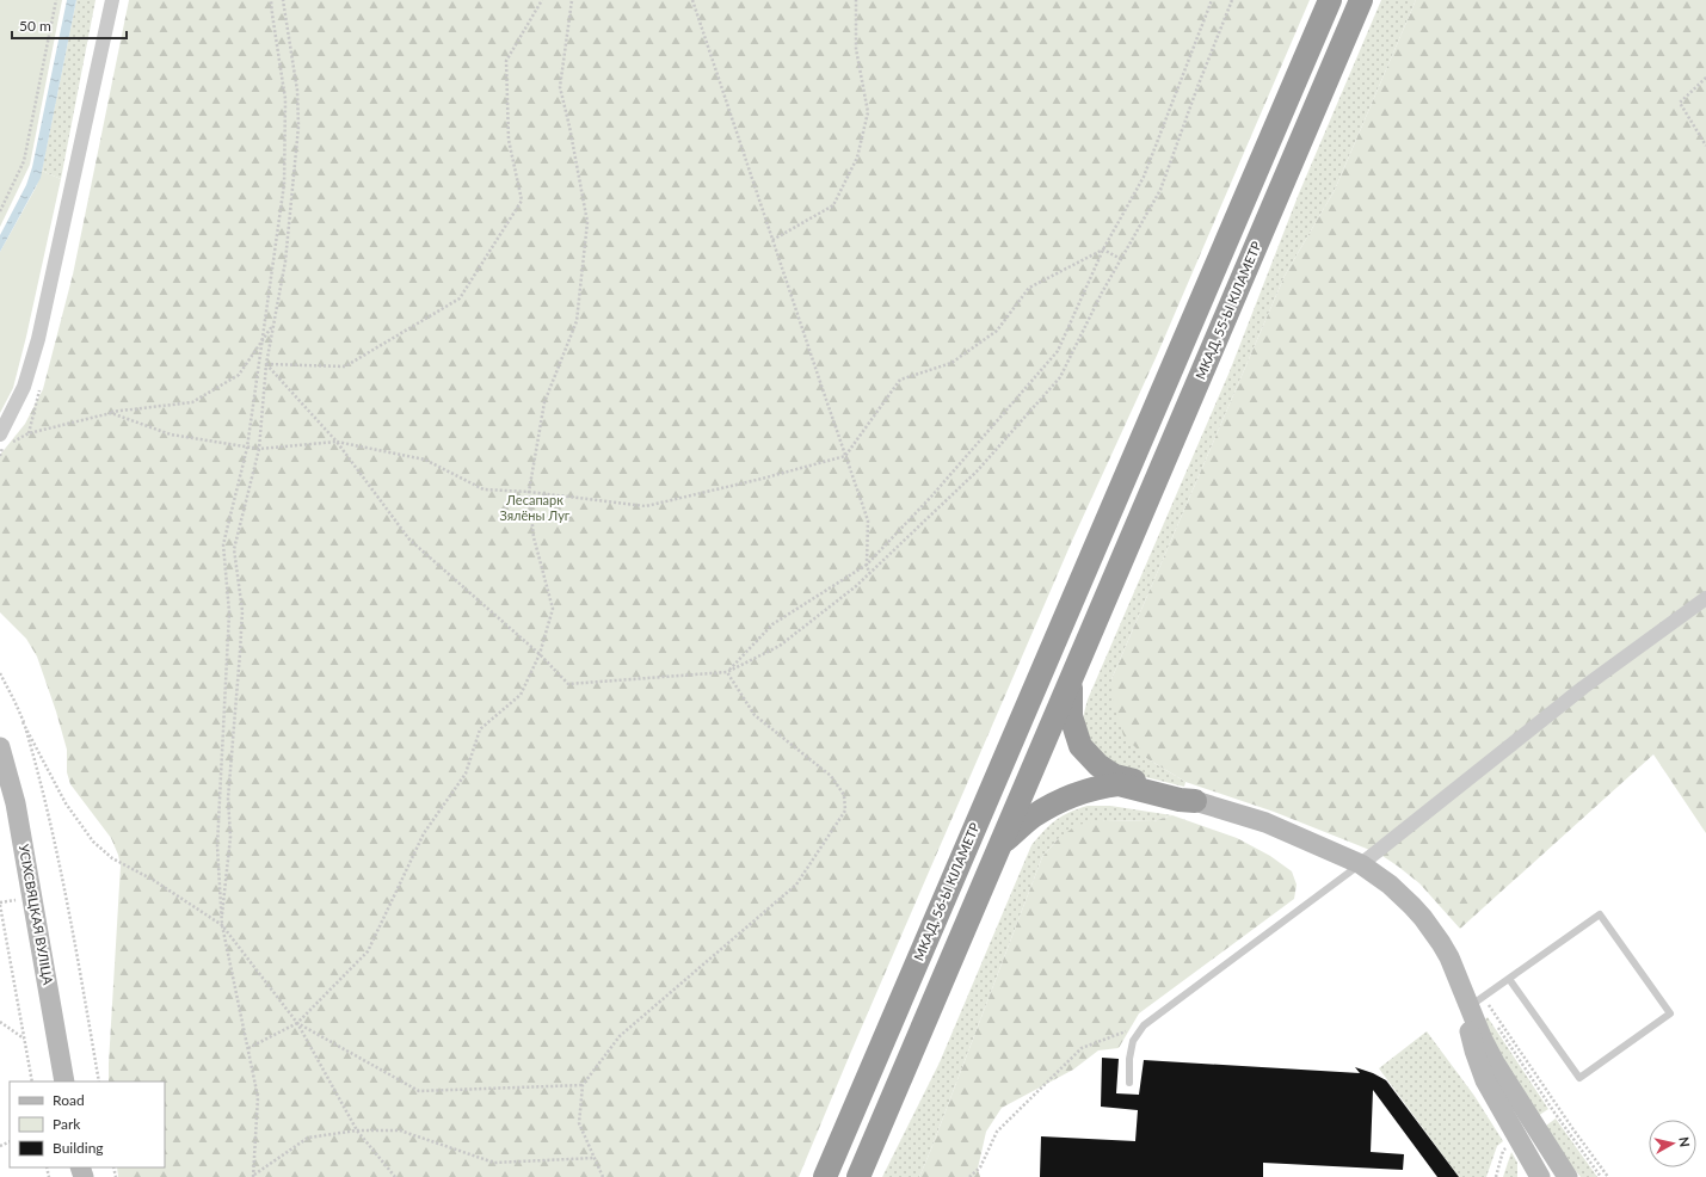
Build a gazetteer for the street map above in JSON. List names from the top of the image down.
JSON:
{
  "streets": {
    "highway": ["МКАД, 55-Ы КІЛАМЕТР", "МКАД, 56-Ы КІЛАМЕТР"],
    "main road": ["УСІХСВЯЦКАЯ ВУЛІЦА"]
  },
  "parks": ["Лесапарк Зялёны Луг"],
  "legend": ["Road", "Park", "Building"],
  "scale_bar": "50 m",
  "north": "right"
}
